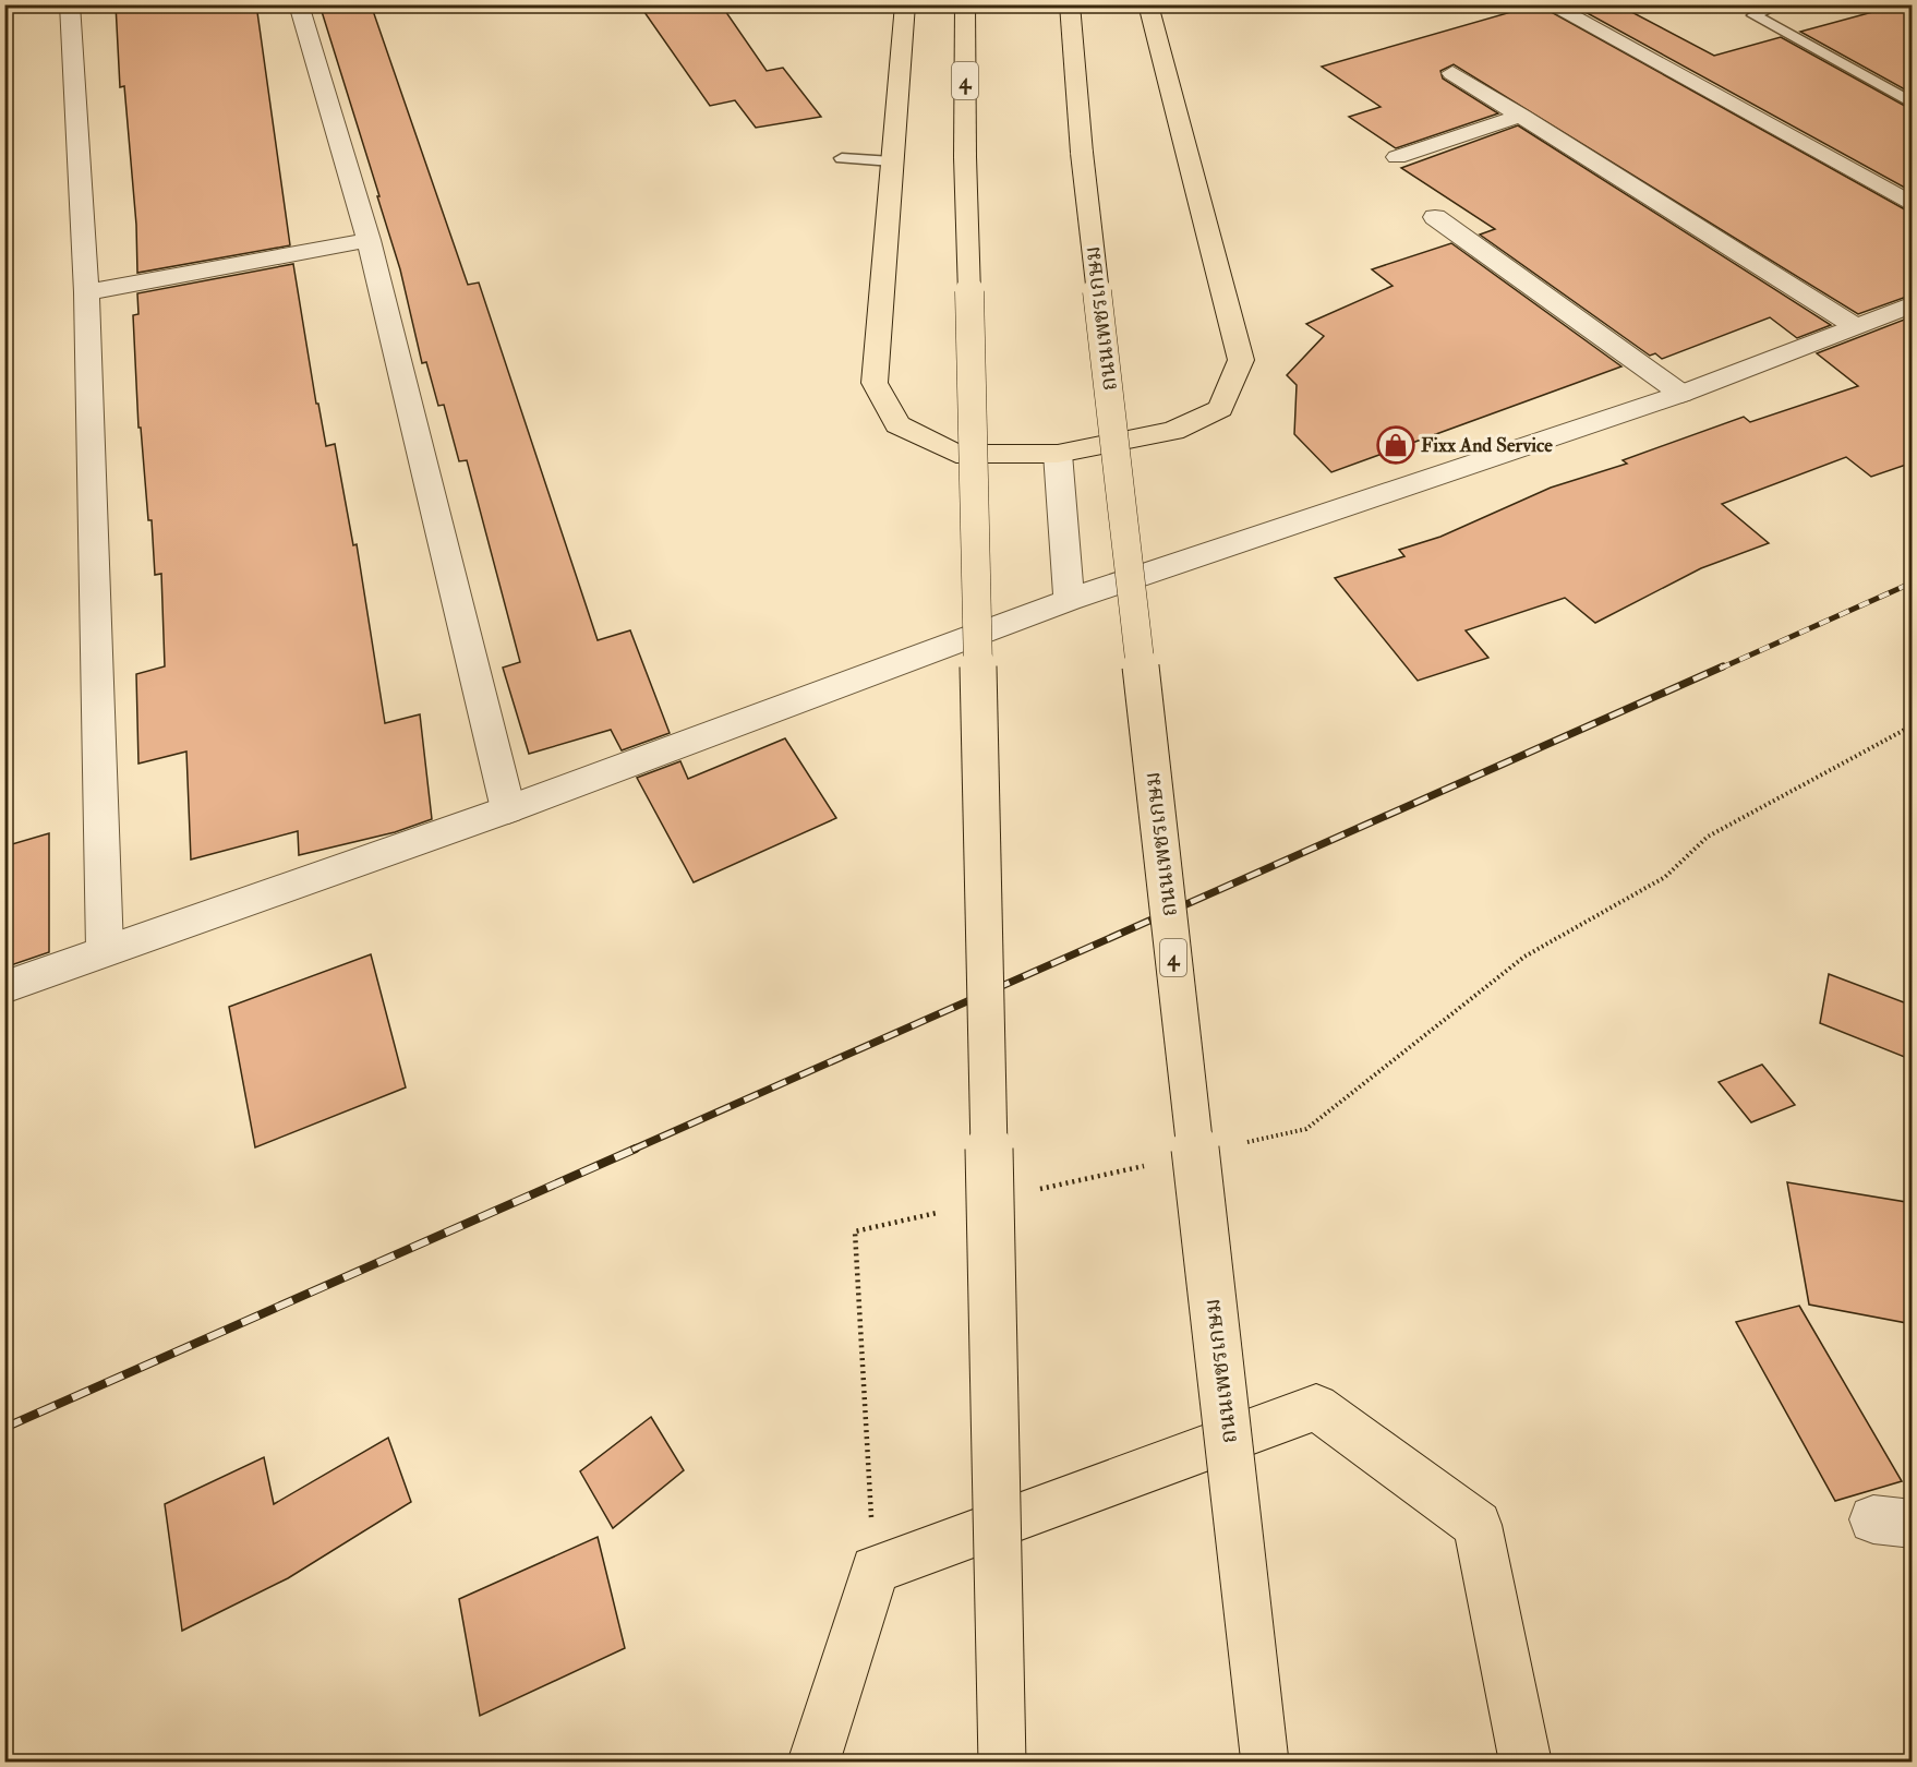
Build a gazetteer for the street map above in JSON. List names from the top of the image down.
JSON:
{
  "streets": {
    "highway": ["4", "ถนนเพชรเกษม"]
  },
  "places": {
    "shop": ["Fixx And Service"]
  }
}
